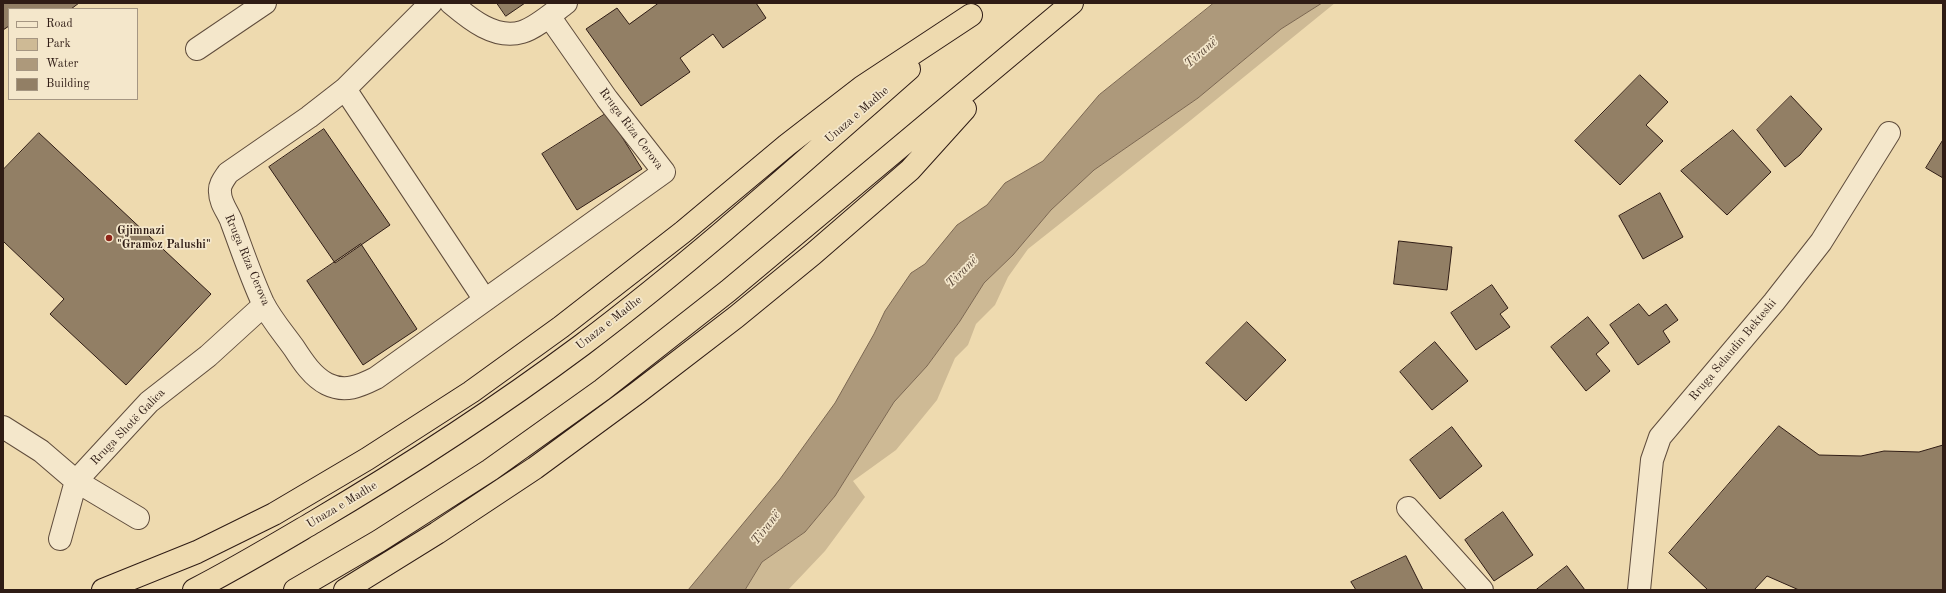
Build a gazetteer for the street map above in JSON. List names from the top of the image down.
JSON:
{
  "streets": {
    "highway": ["Unaza e Madhe"],
    "street": ["Rruga Riza Cerova", "Rruga Selaudin Bekteshi", "Rruga Shotë Galica"]
  },
  "crossings": [
    ["Rruga Riza Cerova", "Rruga Shotë Galica"]
  ],
  "water": ["Tiranë"],
  "places": ["Gjimnazi \"Gramoz Palushi\""],
  "legend": [
    "Road",
    "Park",
    "Water",
    "Building"
  ]
}
